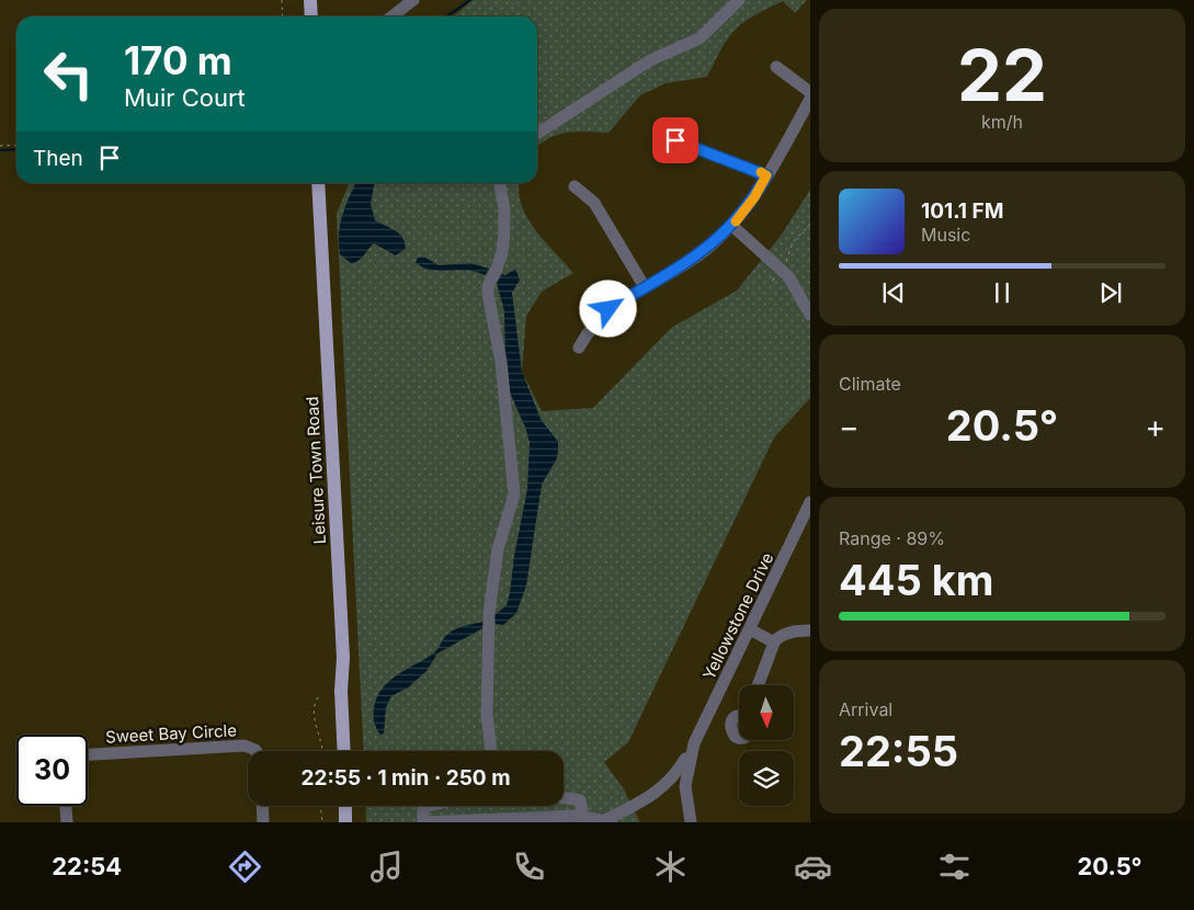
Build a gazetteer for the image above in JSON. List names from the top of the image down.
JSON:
{
  "streets": {
    "main road": ["Leisure Town Road"],
    "street": ["Yellowstone Drive", "Sweet Bay Circle"]
  },
  "north": "bottom",
  "page": {
    "tile": [
      ["22", "km/h"],
      "Climate",
      ["Range · 89%", "445 km"],
      ["Arrival", "22:55"]
    ],
    "turn": ["170 m", "Muir Court"],
    "then": "Then",
    "song": ["101.1 FM", "Music"],
    "heat": ["−", "20.5°", "+"],
    "limit": "30",
    "trip": "22:55 · 1 min · 250 m",
    "tabs": ["22:54", "20.5°"]
  }
}
